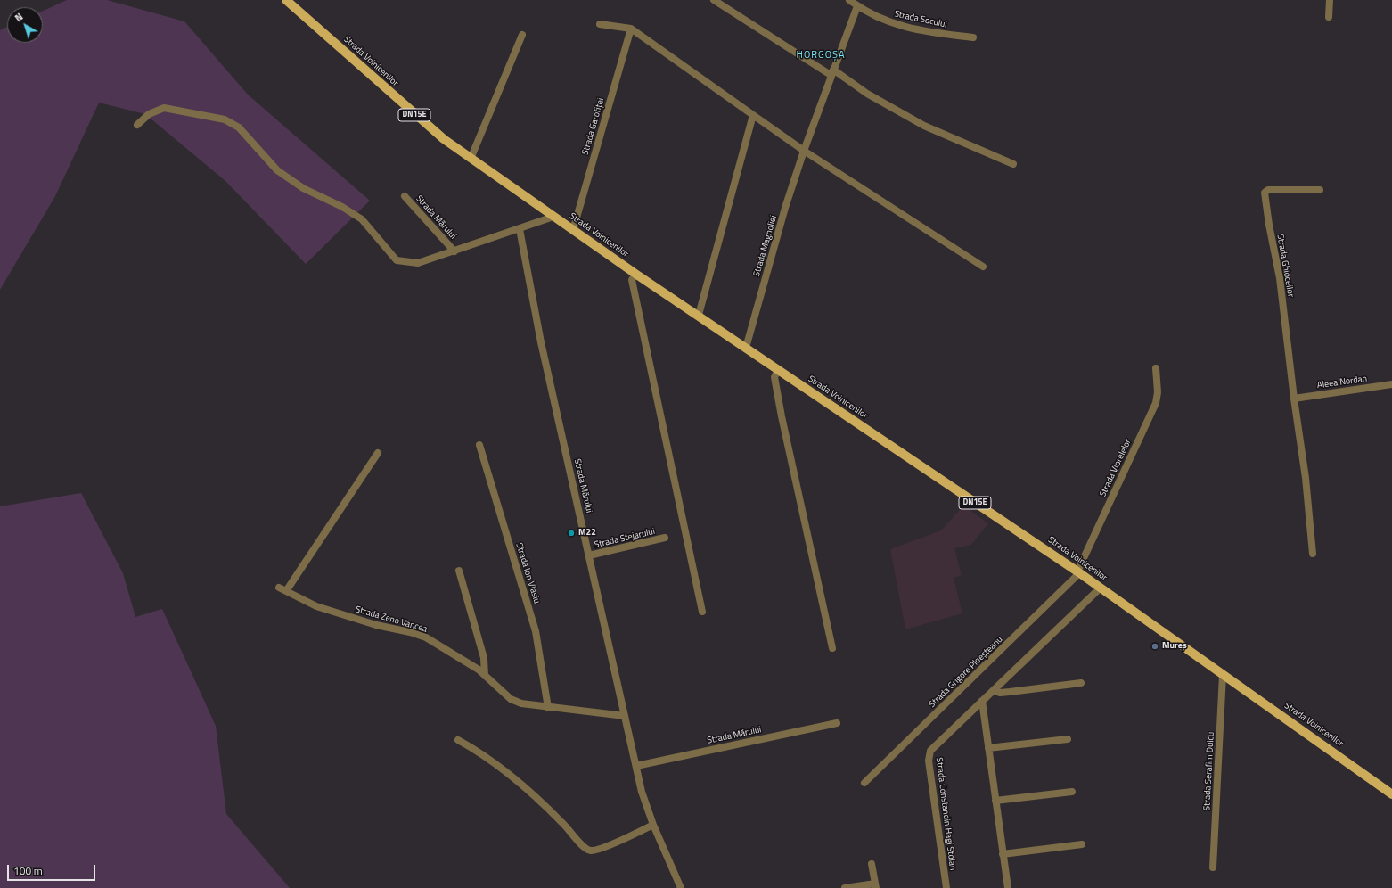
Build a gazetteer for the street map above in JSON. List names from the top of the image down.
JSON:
{
  "streets": {
    "main road": ["Strada Voinicenilor", "DN15E"],
    "street": [
      "Strada Socului",
      "Strada Garofiței",
      "Strada Mărului",
      "Strada Magnoliei",
      "Strada Ghioceilor",
      "Aleea Nordan",
      "Strada Viorelelor",
      "Strada Stejarului",
      "Strada Ion Vlasiu",
      "Strada Zeno Vancea",
      "Strada Grigore Ploeșteanu",
      "Strada Serafim Duicu",
      "Strada Constandin Hagi Stoian"
    ]
  },
  "crossings": [
    ["Strada Socului", "Strada Magnoliei"],
    ["Strada Voinicenilor", "Strada Garofiței"],
    ["Strada Voinicenilor", "Strada Mărului"],
    ["Strada Voinicenilor", "Strada Magnoliei"],
    ["Strada Voinicenilor", "Strada Viorelelor"],
    ["Strada Voinicenilor", "Strada Grigore Ploeșteanu"],
    ["Strada Voinicenilor", "Strada Serafim Duicu"],
    ["Strada Voinicenilor", "Strada Constandin Hagi Stoian"],
    ["Strada Mărului", "Strada Stejarului"],
    ["Strada Mărului", "Strada Zeno Vancea"],
    ["Strada Ghioceilor", "Aleea Nordan"],
    ["Strada Viorelelor", "Strada Grigore Ploeșteanu"],
    ["Strada Ion Vlasiu", "Strada Zeno Vancea"]
  ],
  "districts": ["HORGOȘA"],
  "places": ["M22", "Mureș"],
  "scale_bar": "100 m",
  "north": "top left"
}
